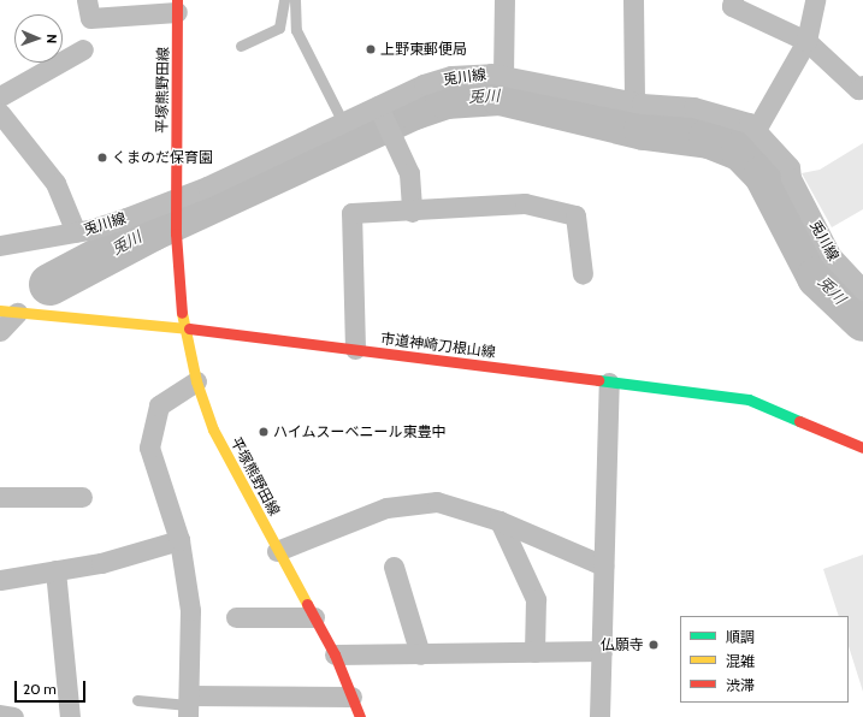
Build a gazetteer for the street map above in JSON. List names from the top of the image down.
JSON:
{
  "streets": {
    "street": ["兎川線", "平塚熊野田線", "市道神崎刀根山線"]
  },
  "crossings": [
    ["兎川線", "平塚熊野田線"],
    ["平塚熊野田線", "市道神崎刀根山線"]
  ],
  "water": ["兎川"],
  "places": [
    "上野東郵便局",
    "くまのだ保育園",
    "ハイムスーベニール東豊中",
    "仏願寺"
  ],
  "legend": ["順調", "混雑", "渋滞"],
  "scale_bar": "20 m",
  "north": "right"
}
